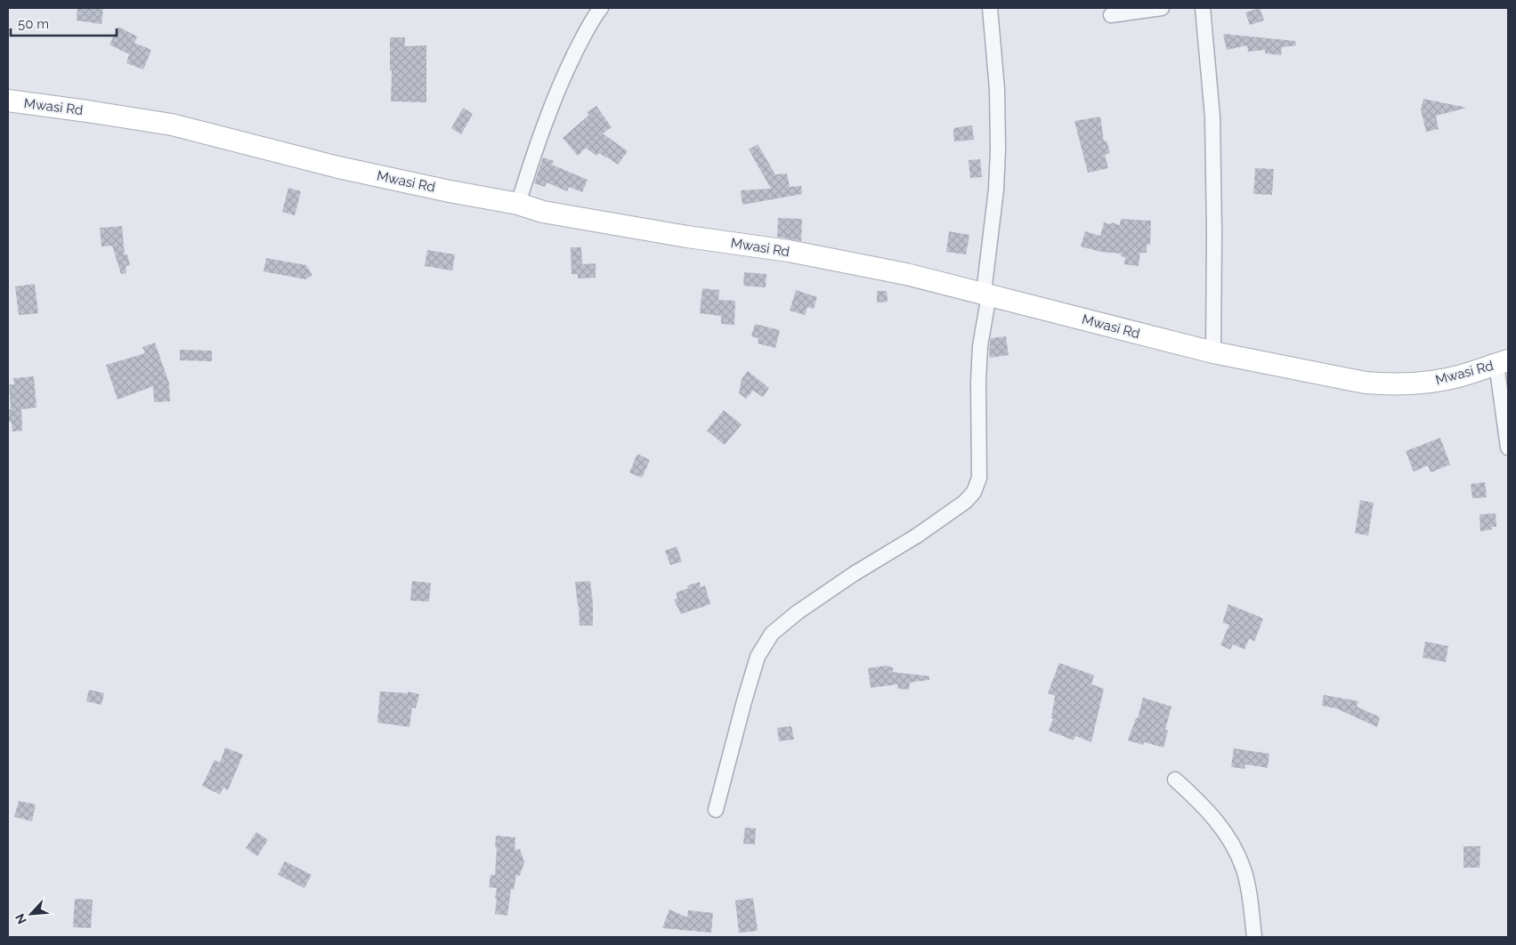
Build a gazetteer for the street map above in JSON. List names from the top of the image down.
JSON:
{
  "streets": {
    "street": ["Mwasi Rd"]
  },
  "scale_bar": "50 m",
  "north": "bottom left"
}
